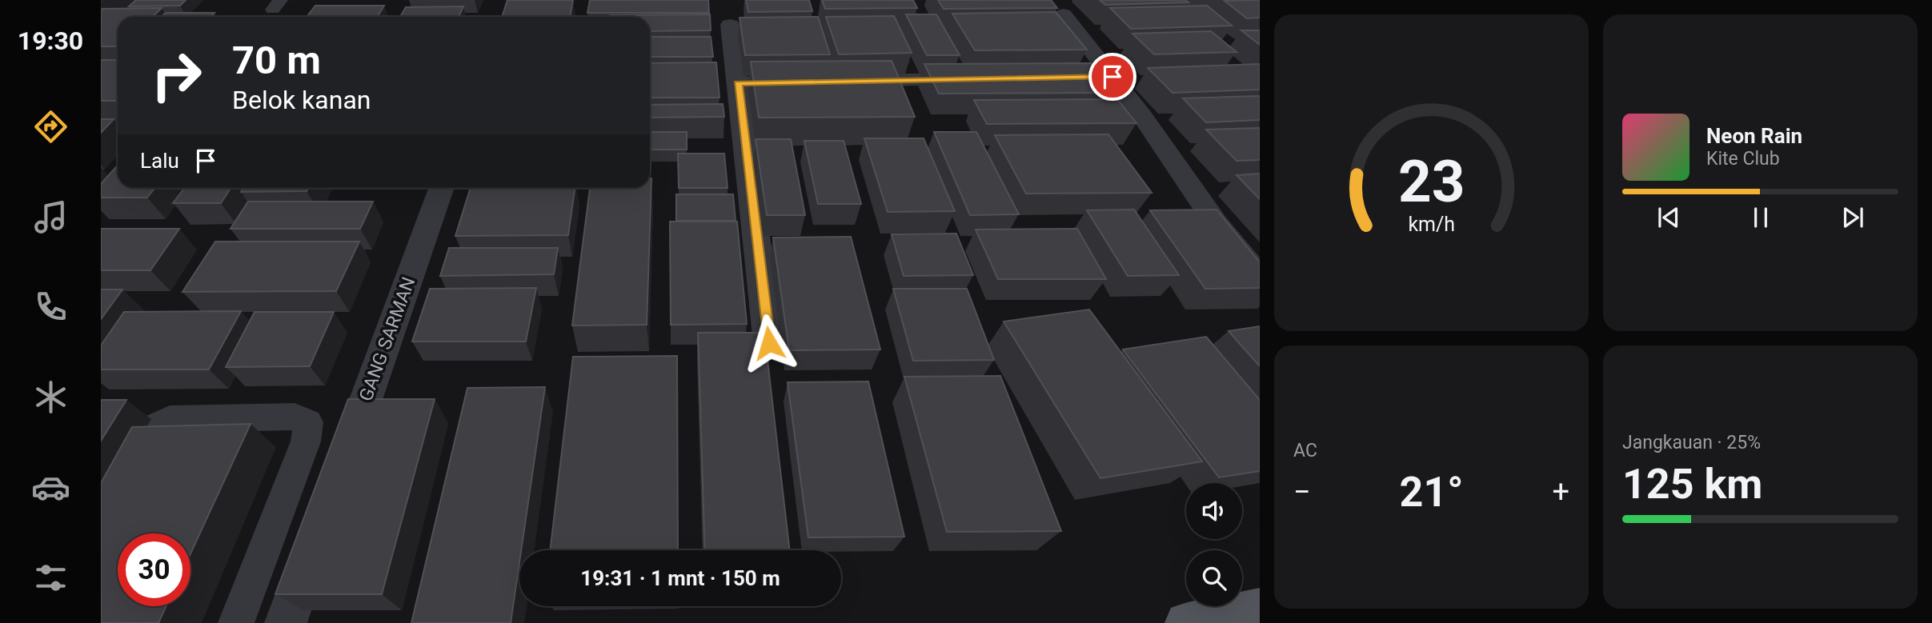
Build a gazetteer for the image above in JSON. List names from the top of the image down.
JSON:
{
  "streets": {
    "street": ["GANG SARMAN"]
  },
  "page": {
    "tabs": "19:30",
    "turn": ["70 m", "Belok kanan"],
    "song": ["Neon Rain", "Kite Club"],
    "then": "Lalu",
    "tile": [
      "AC",
      ["Jangkauan · 25%", "125 km"]
    ],
    "heat": ["−", "21°", "+"],
    "limit": "30",
    "trip": "19:31 · 1 mnt · 150 m",
    "gauge": ["23", "km/h"]
  }
}
